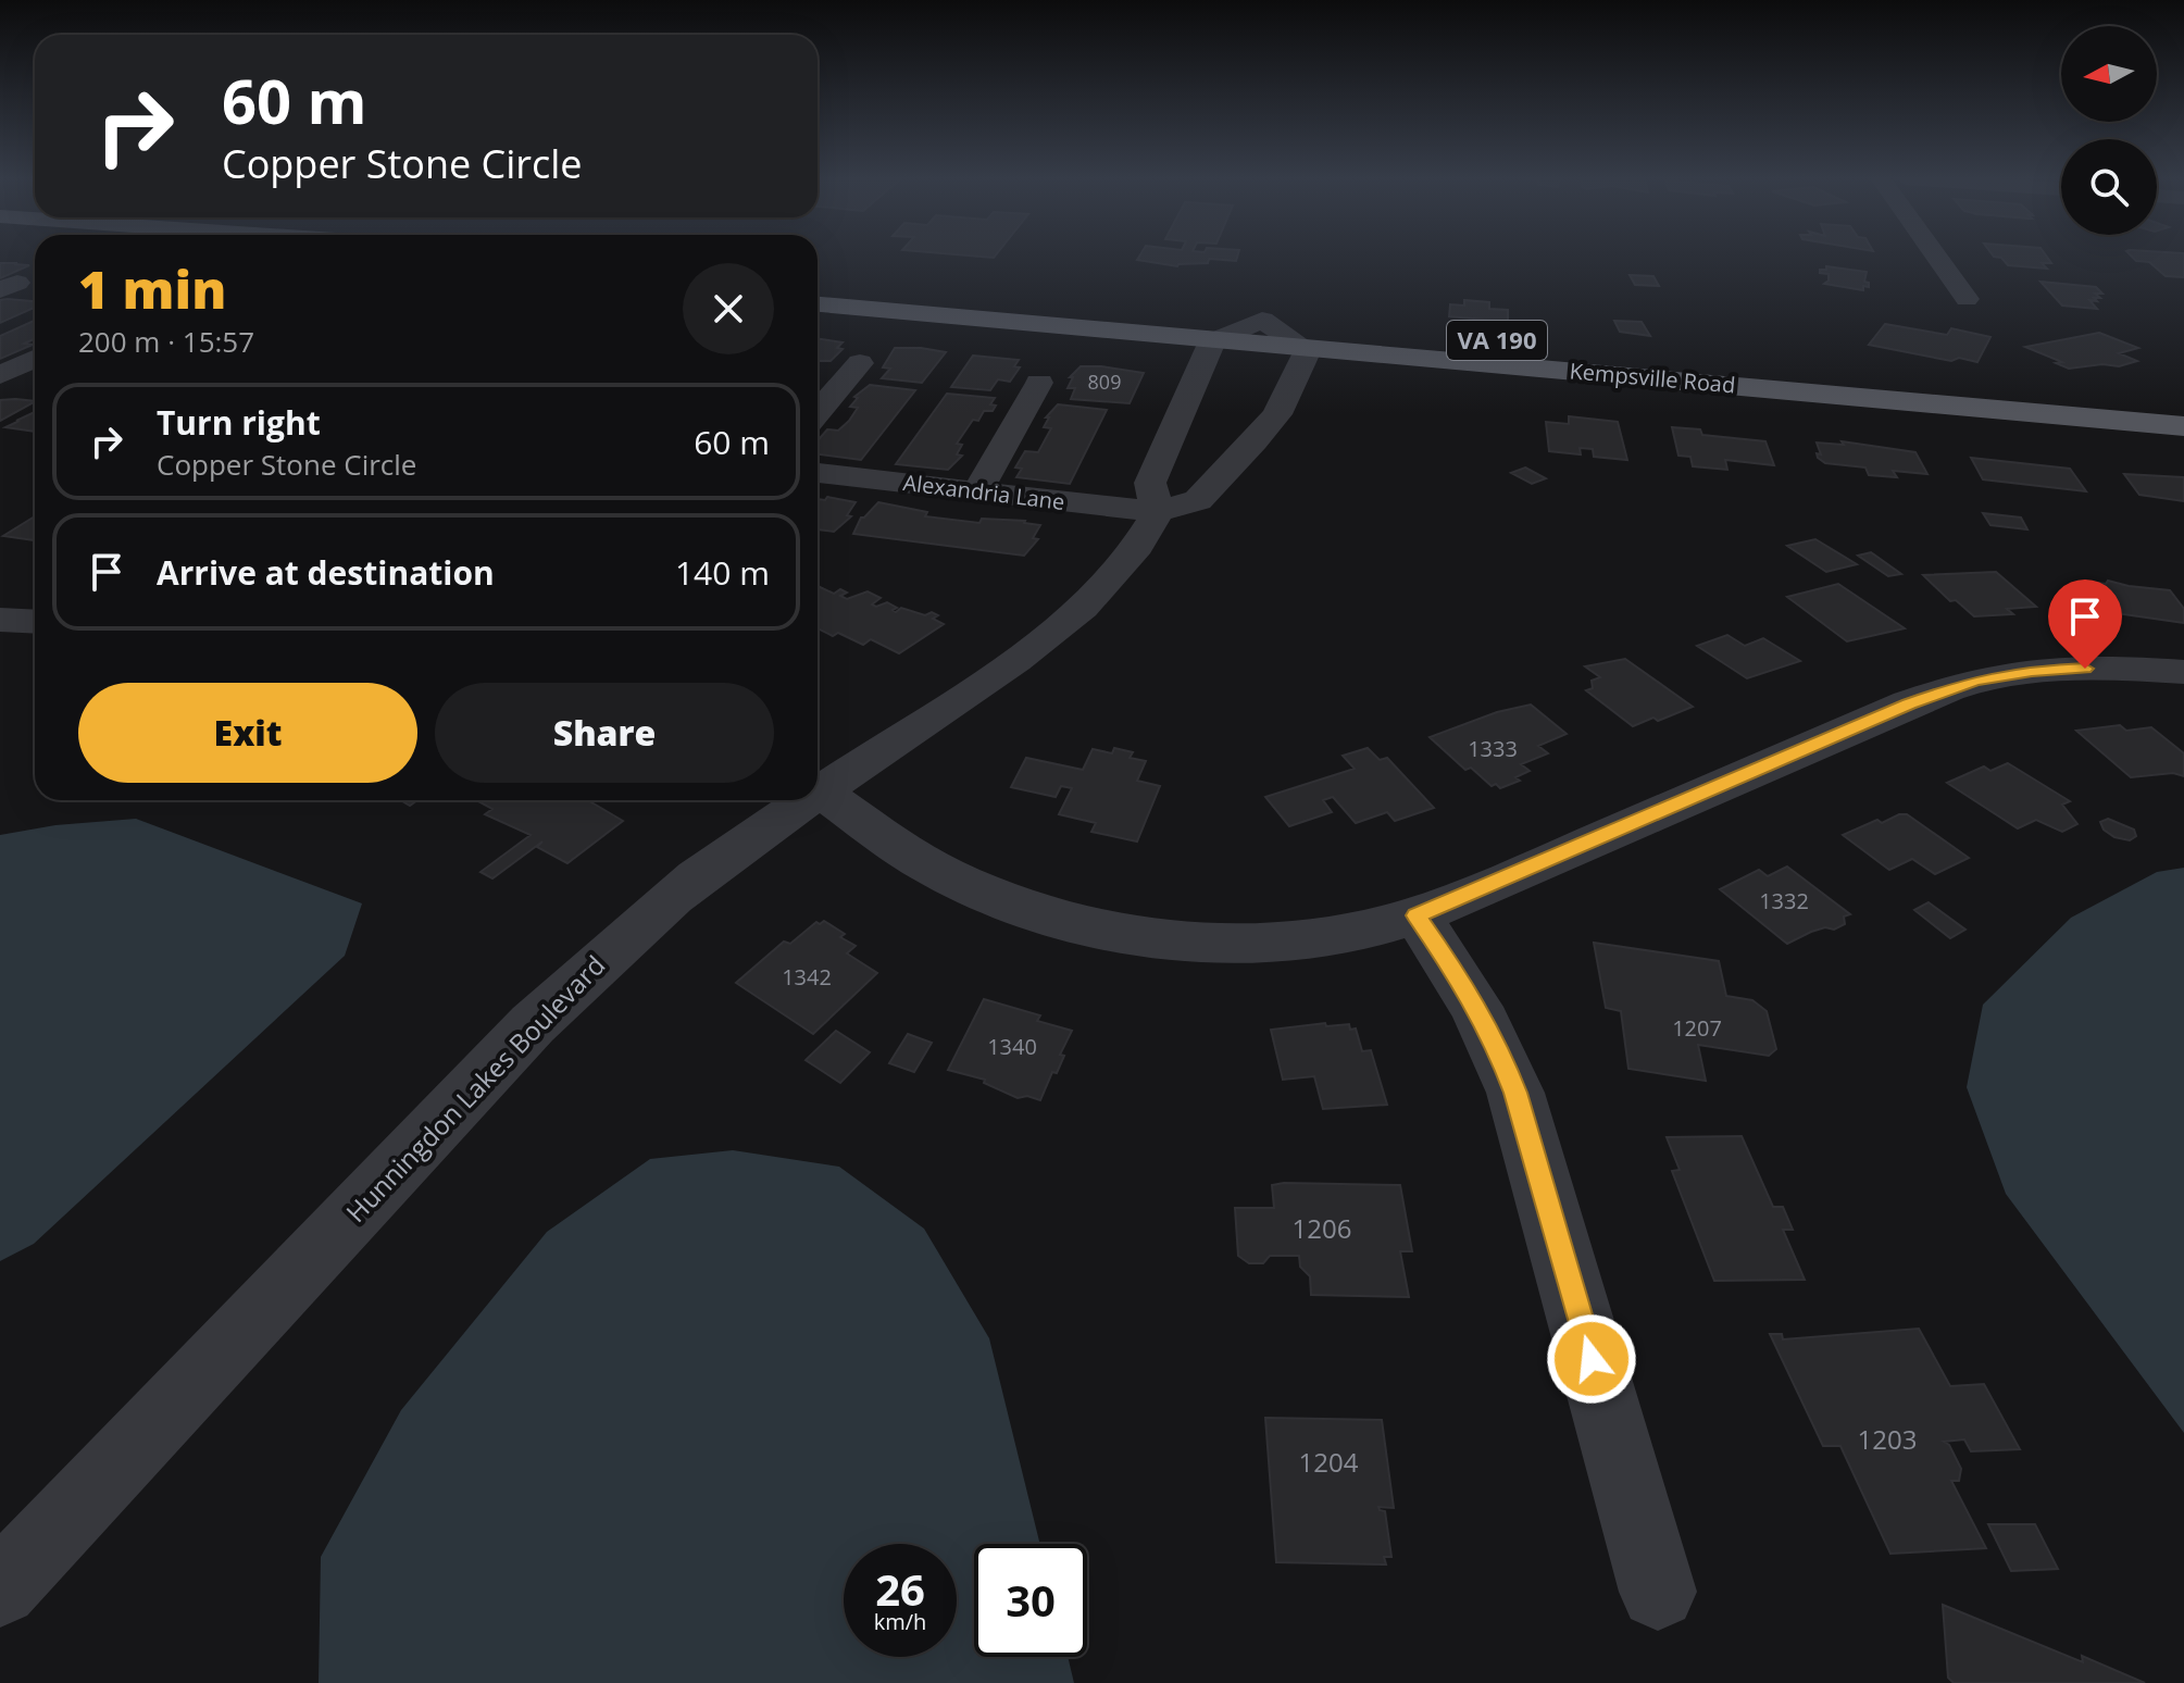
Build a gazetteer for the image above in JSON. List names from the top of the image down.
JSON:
{
  "streets": {
    "main road": ["VA 190", "Kempsville Road"],
    "street": ["Alexandria Lane", "Hunningdon Lakes Boulevard"]
  },
  "crossings": [
    ["Alexandria Lane", "Hunningdon Lakes Boulevard"]
  ],
  "house_numbers": [
    "809",
    "1333",
    "1332",
    "1342",
    "1207",
    "1340",
    "1206",
    "1203",
    "1204"
  ],
  "north": "left",
  "page": {
    "turn": ["60 m", "Copper Stone Circle"],
    "heading": ["1 min", "200 m · 15:57"],
    "list": [
      {
        "name": "Turn right",
        "note": "Copper Stone Circle",
        "value": "60 m"
      },
      {
        "name": "Arrive at destination",
        "value": "140 m"
      }
    ],
    "buttons": ["Exit", "Share"],
    "speed": "26 km/h",
    "limit": "30"
  }
}
